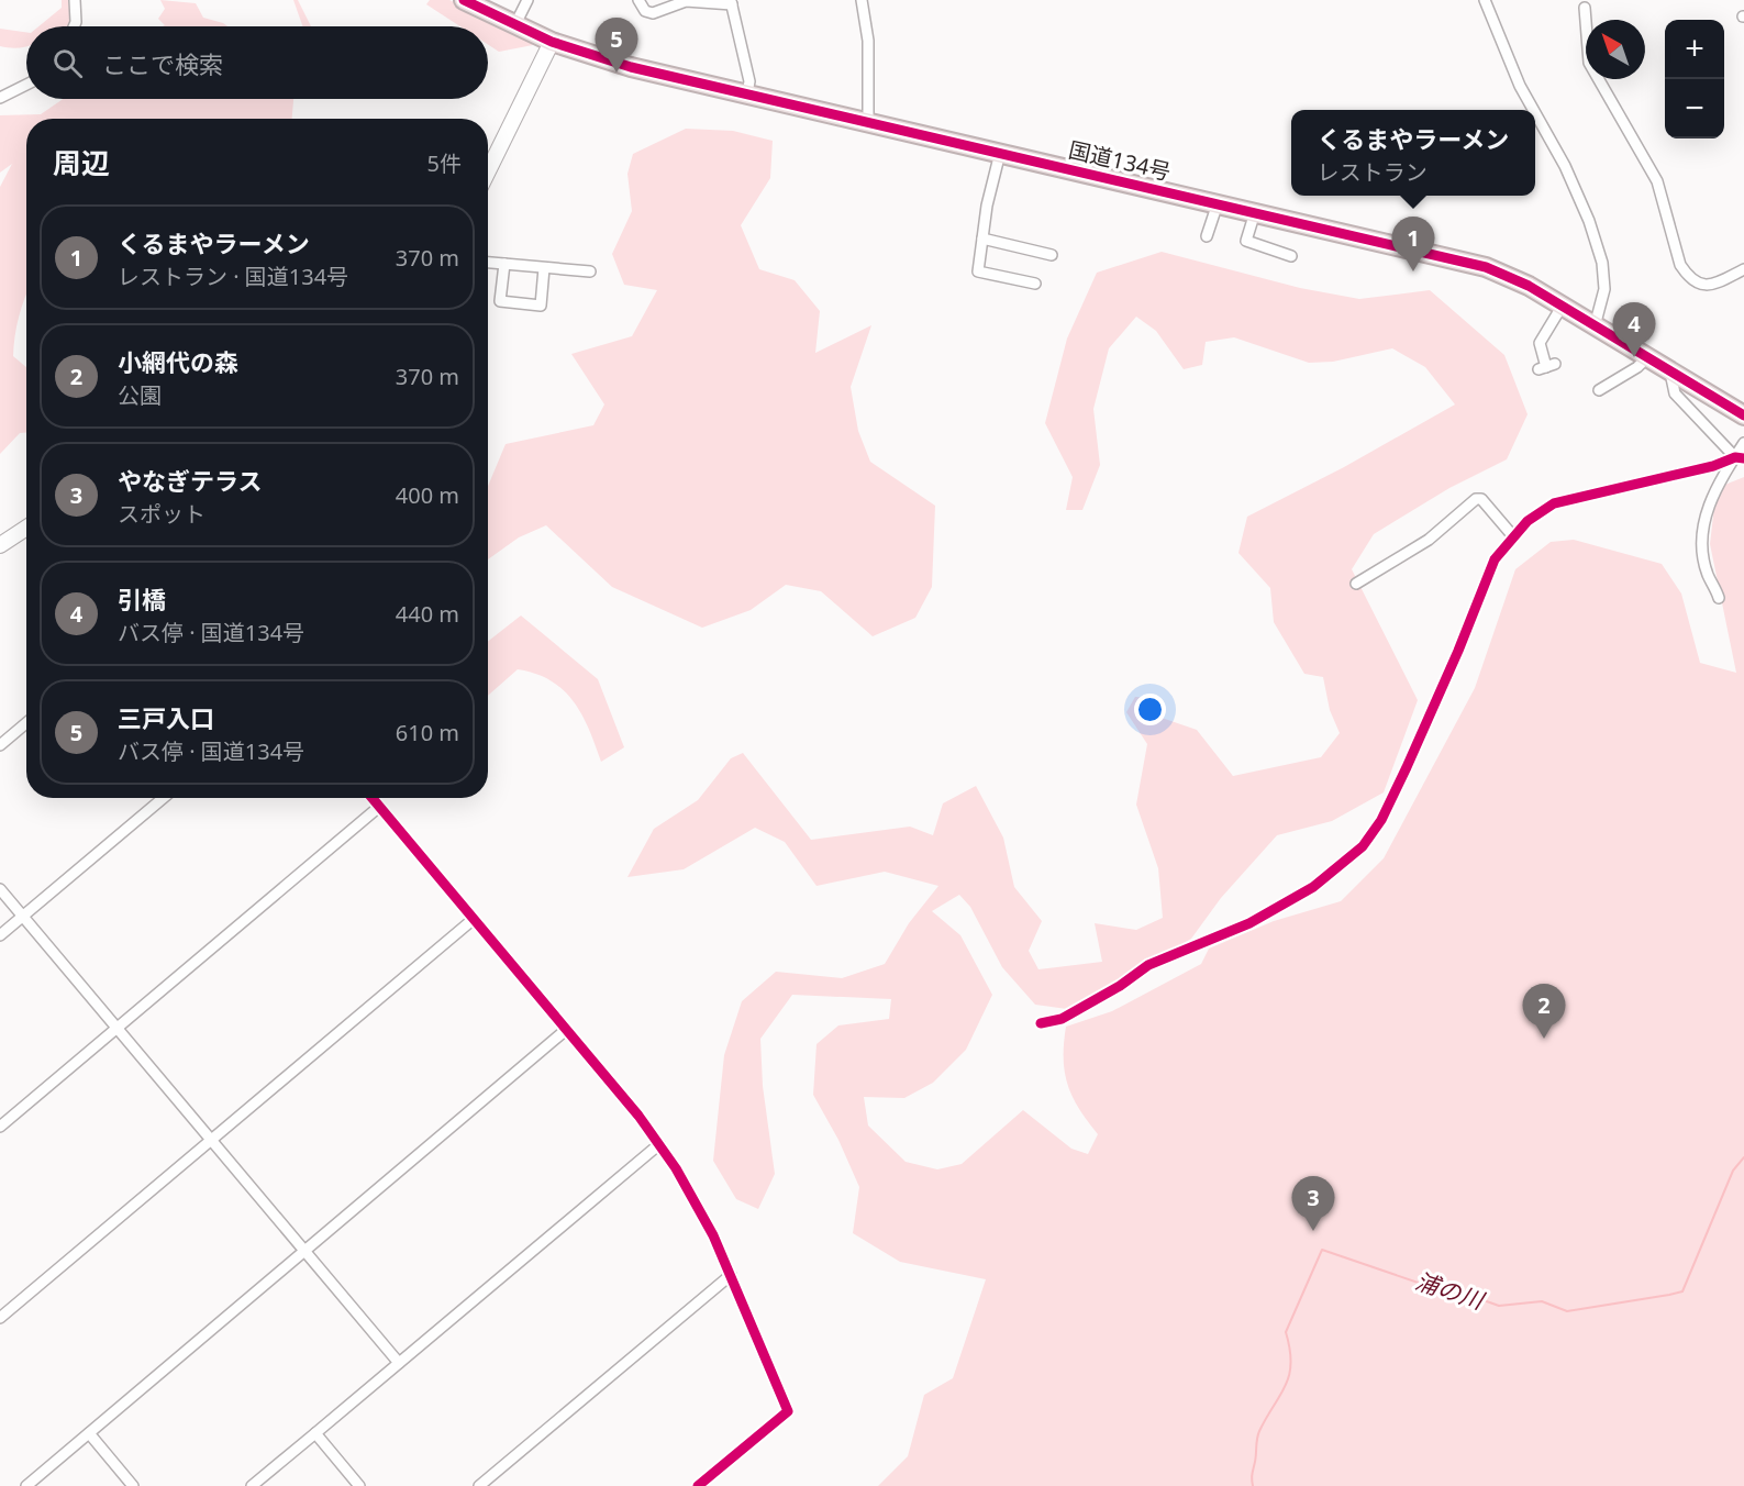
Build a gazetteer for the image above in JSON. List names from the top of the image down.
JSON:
{
  "streets": {
    "highway": ["国道134号"]
  },
  "water": ["浦の川"],
  "north": "top left",
  "page": {
    "pins": [
      "5",
      "1",
      "4",
      "2",
      "3"
    ],
    "map_buttons": ["+", "−"],
    "search": "ここで検索",
    "popup": ["くるまやラーメン", "レストラン"],
    "heading": ["周辺", "5件"],
    "list": [
      {
        "mark": "1",
        "name": "くるまやラーメン",
        "note": "レストラン · 国道134号",
        "value": "370 m"
      },
      {
        "mark": "2",
        "name": "小網代の森",
        "note": "公園",
        "value": "370 m"
      },
      {
        "mark": "3",
        "name": "やなぎテラス",
        "note": "スポット",
        "value": "400 m"
      },
      {
        "mark": "4",
        "name": "引橋",
        "note": "バス停 · 国道134号",
        "value": "440 m"
      },
      {
        "mark": "5",
        "name": "三戸入口",
        "note": "バス停 · 国道134号",
        "value": "610 m"
      }
    ]
  }
}
